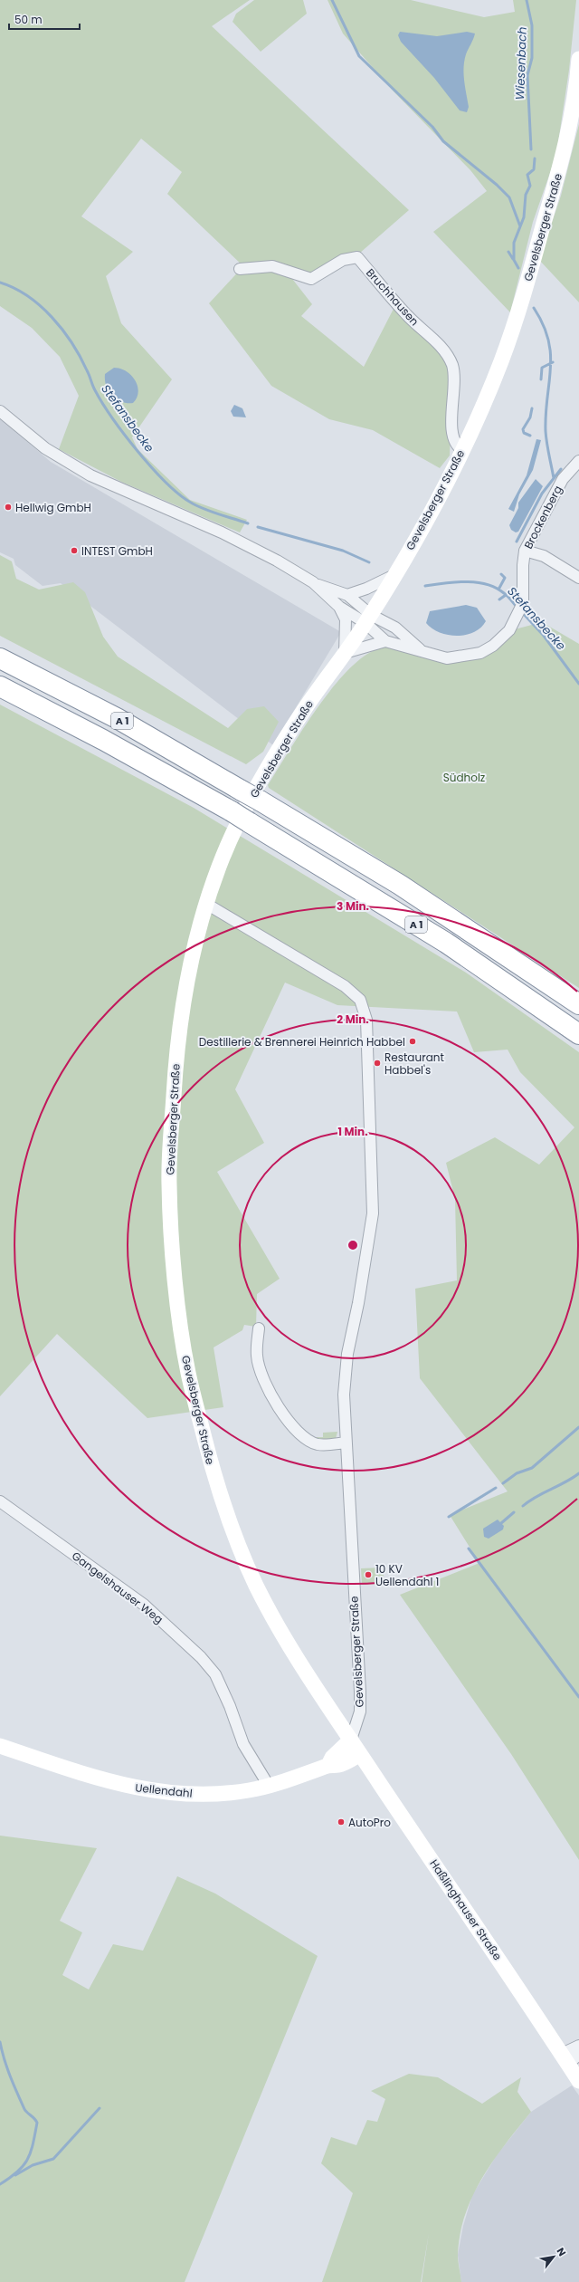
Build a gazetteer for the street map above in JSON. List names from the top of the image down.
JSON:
{
  "streets": {
    "highway": ["A 1"],
    "main road": ["Gevelsberger Straße", "Uellendahl", "Haßlinghauser Straße"],
    "street": ["Bruchhausen", "Brockenberg", "Gangelshauser Weg"]
  },
  "crossings": [
    ["Gevelsberger Straße", "Bruchhausen"],
    ["Gevelsberger Straße", "Brockenberg"],
    ["Gevelsberger Straße", "Haßlinghauser Straße"],
    ["Gangelshauser Weg", "Uellendahl"],
    ["Uellendahl", "Haßlinghauser Straße"]
  ],
  "water": ["Wiesenbach", "Stefansbecke"],
  "parks": ["Südholz"],
  "places": [
    "Hellwig GmbH",
    "INTEST GmbH",
    "Destillerie & Brennerei Heinrich Habbel",
    "Restaurant Habbel's",
    "10 KV Uellendahl 1",
    "AutoPro"
  ],
  "scale_bar": "50 m",
  "north": "top right",
  "rings": ["3 Min.", "2 Min.", "1 Min."]
}
